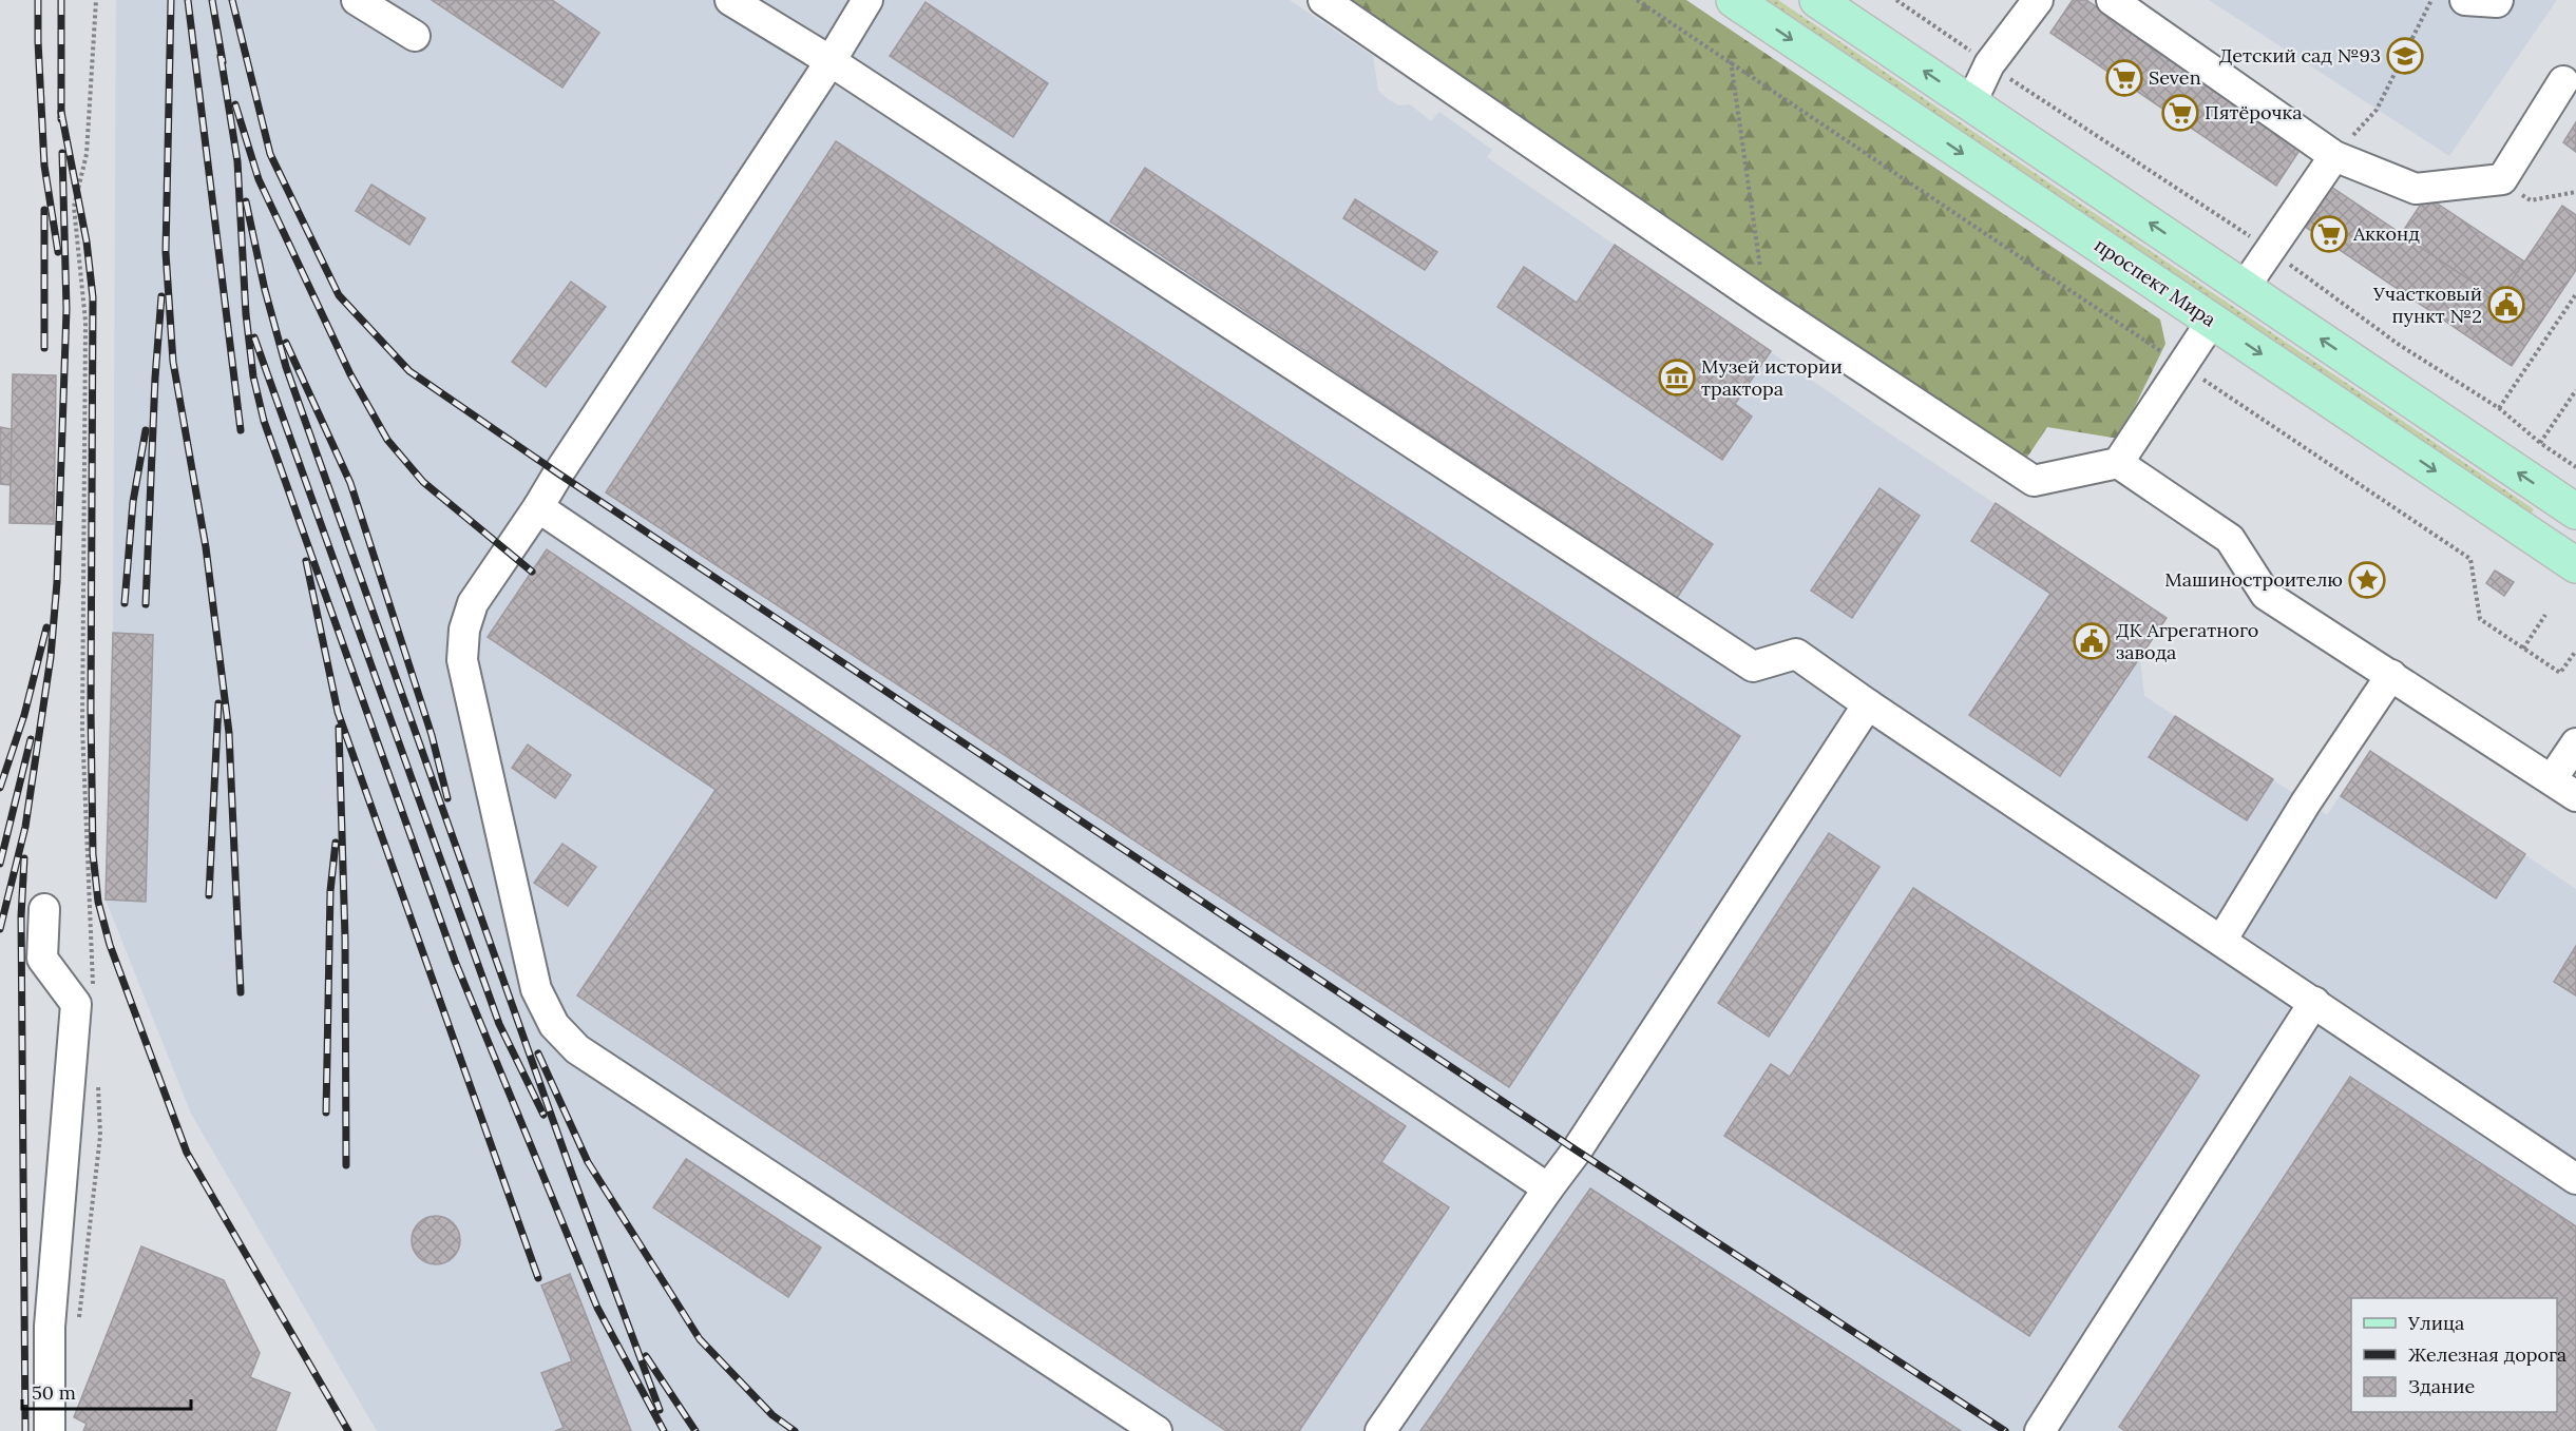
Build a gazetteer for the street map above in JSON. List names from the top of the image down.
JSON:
{
  "streets": {
    "main road": ["проспект Мира"]
  },
  "places": {
    "school or university": ["Детский сад №93"],
    "supermarket": ["Seven", "Пятёрочка", "Акконд"],
    "public building": ["Участковый пункт №2", "ДК Агрегатного завода"],
    "museum": ["Музей истории трактора"],
    "place": ["Машиностроителю"]
  },
  "legend": ["Улица", "Железная дорога", "Здание"],
  "scale_bar": "50 m"
}
